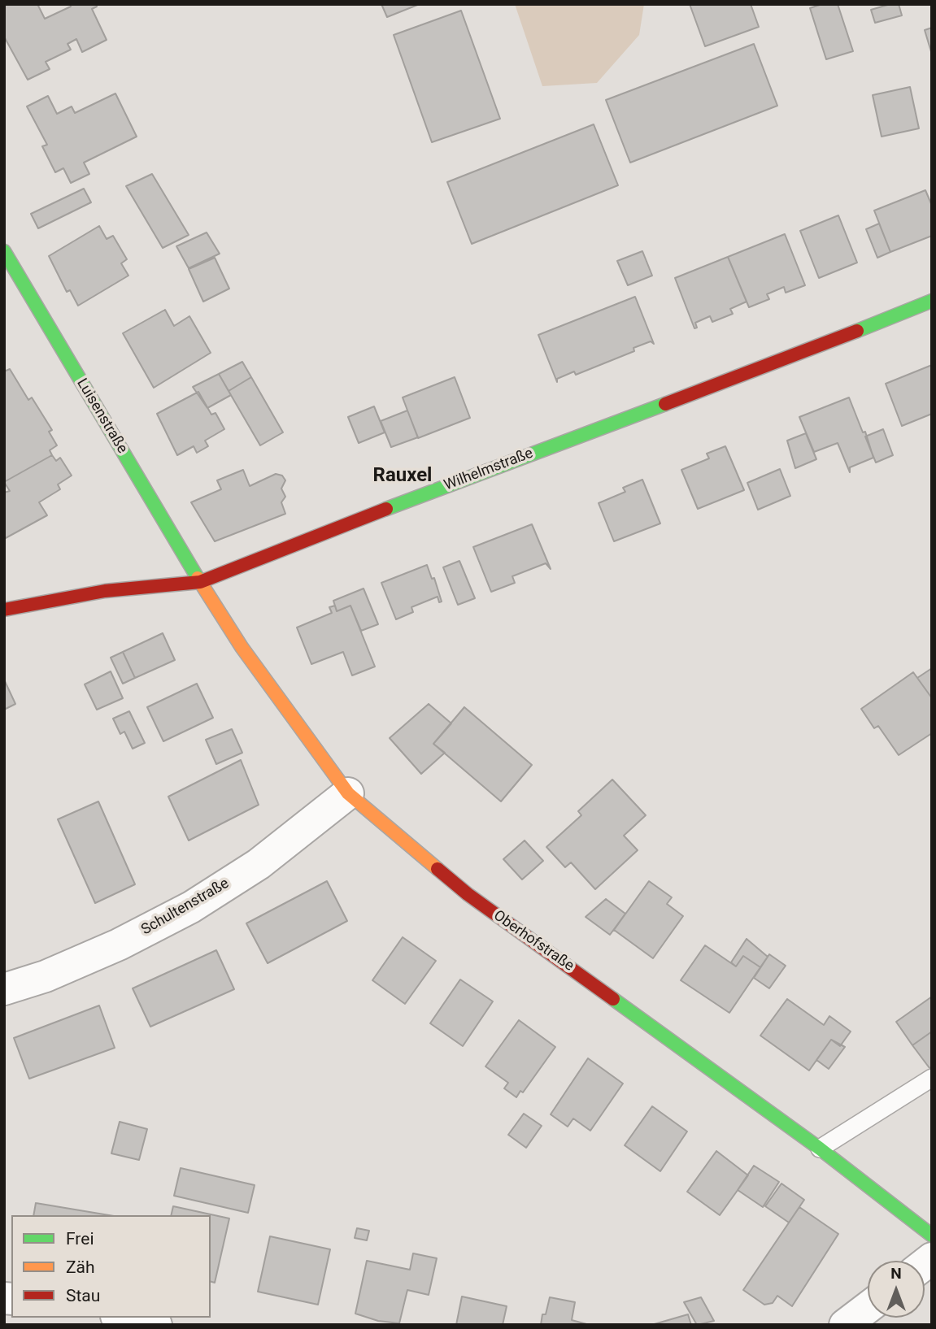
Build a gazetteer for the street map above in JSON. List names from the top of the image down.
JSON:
{
  "streets": {
    "street": [
      "Luisenstraße",
      "Wilhelmstraße",
      "Schultenstraße",
      "Oberhofstraße"
    ]
  },
  "crossings": [
    ["Luisenstraße", "Wilhelmstraße"],
    ["Luisenstraße", "Oberhofstraße"],
    ["Wilhelmstraße", "Oberhofstraße"],
    ["Schultenstraße", "Oberhofstraße"]
  ],
  "districts": ["Rauxel"],
  "legend": ["Frei", "Zäh", "Stau"],
  "north": "top"
}
